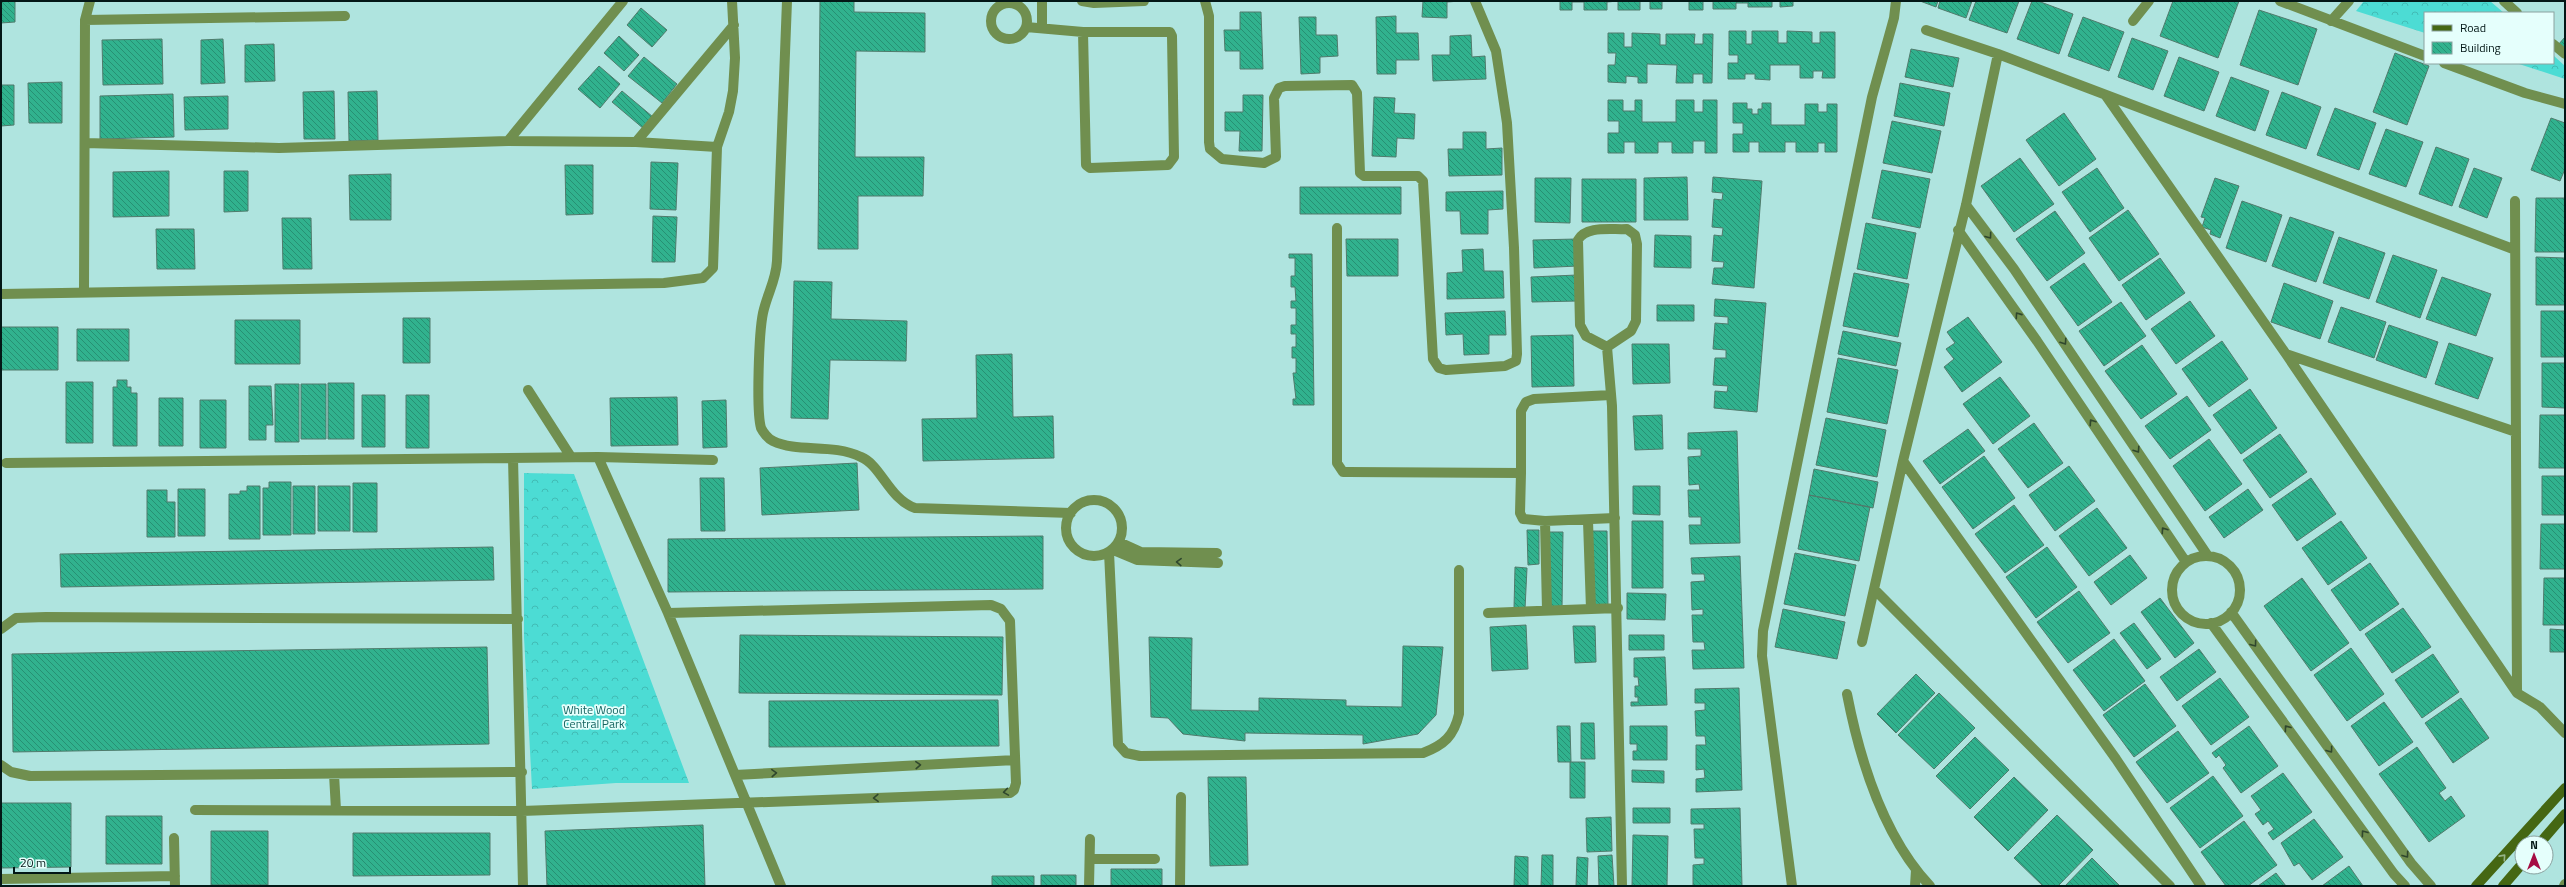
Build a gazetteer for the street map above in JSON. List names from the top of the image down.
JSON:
{
  "parks": ["White Wood Central Park"],
  "legend": ["Road", "Building"],
  "scale_bar": "20 m",
  "north": "top"
}
